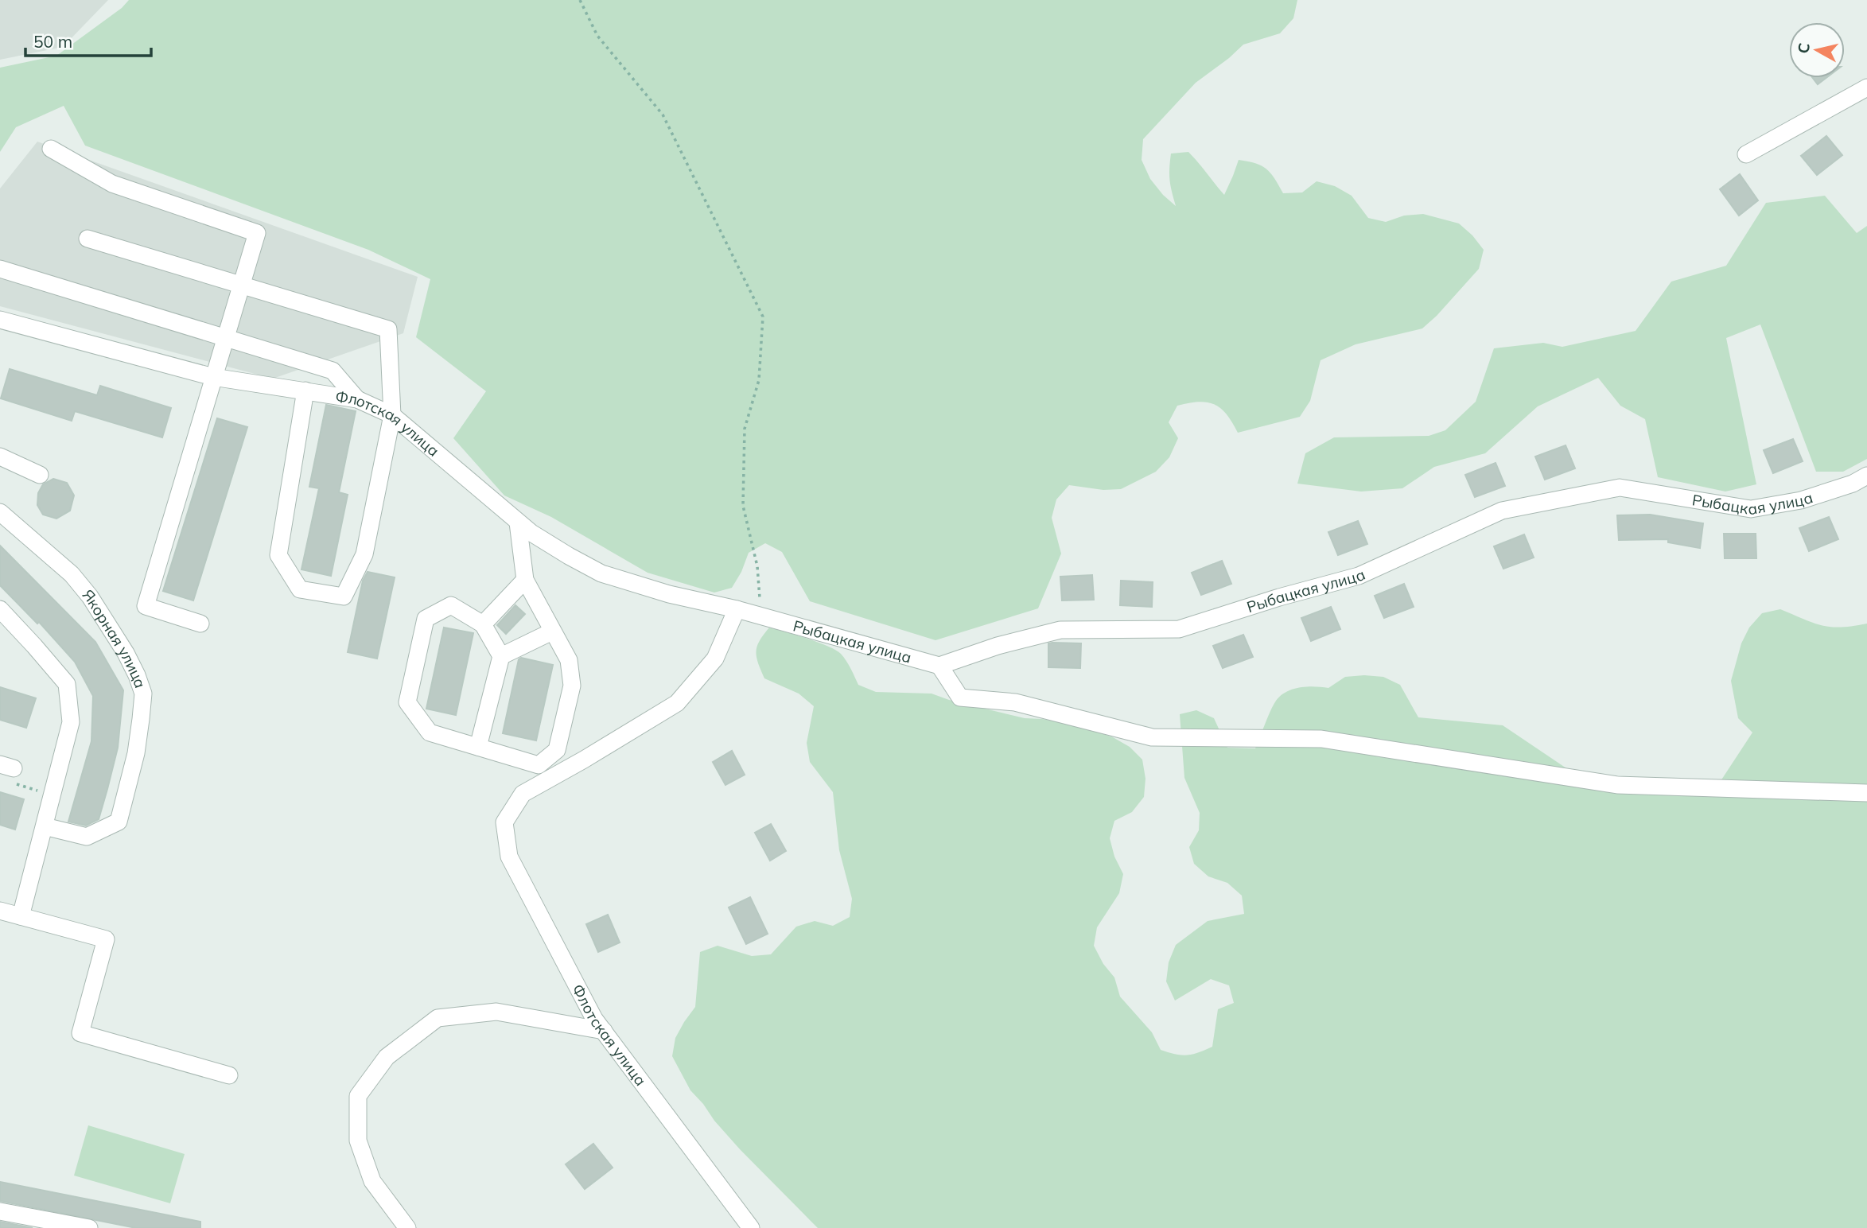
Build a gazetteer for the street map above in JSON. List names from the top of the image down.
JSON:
{
  "streets": {
    "street": ["Флотская улица", "Рыбацкая улица", "Якорная улица"]
  },
  "crossings": [
    ["Флотская улица", "Рыбацкая улица"]
  ],
  "scale_bar": "50 m",
  "north": "left"
}
